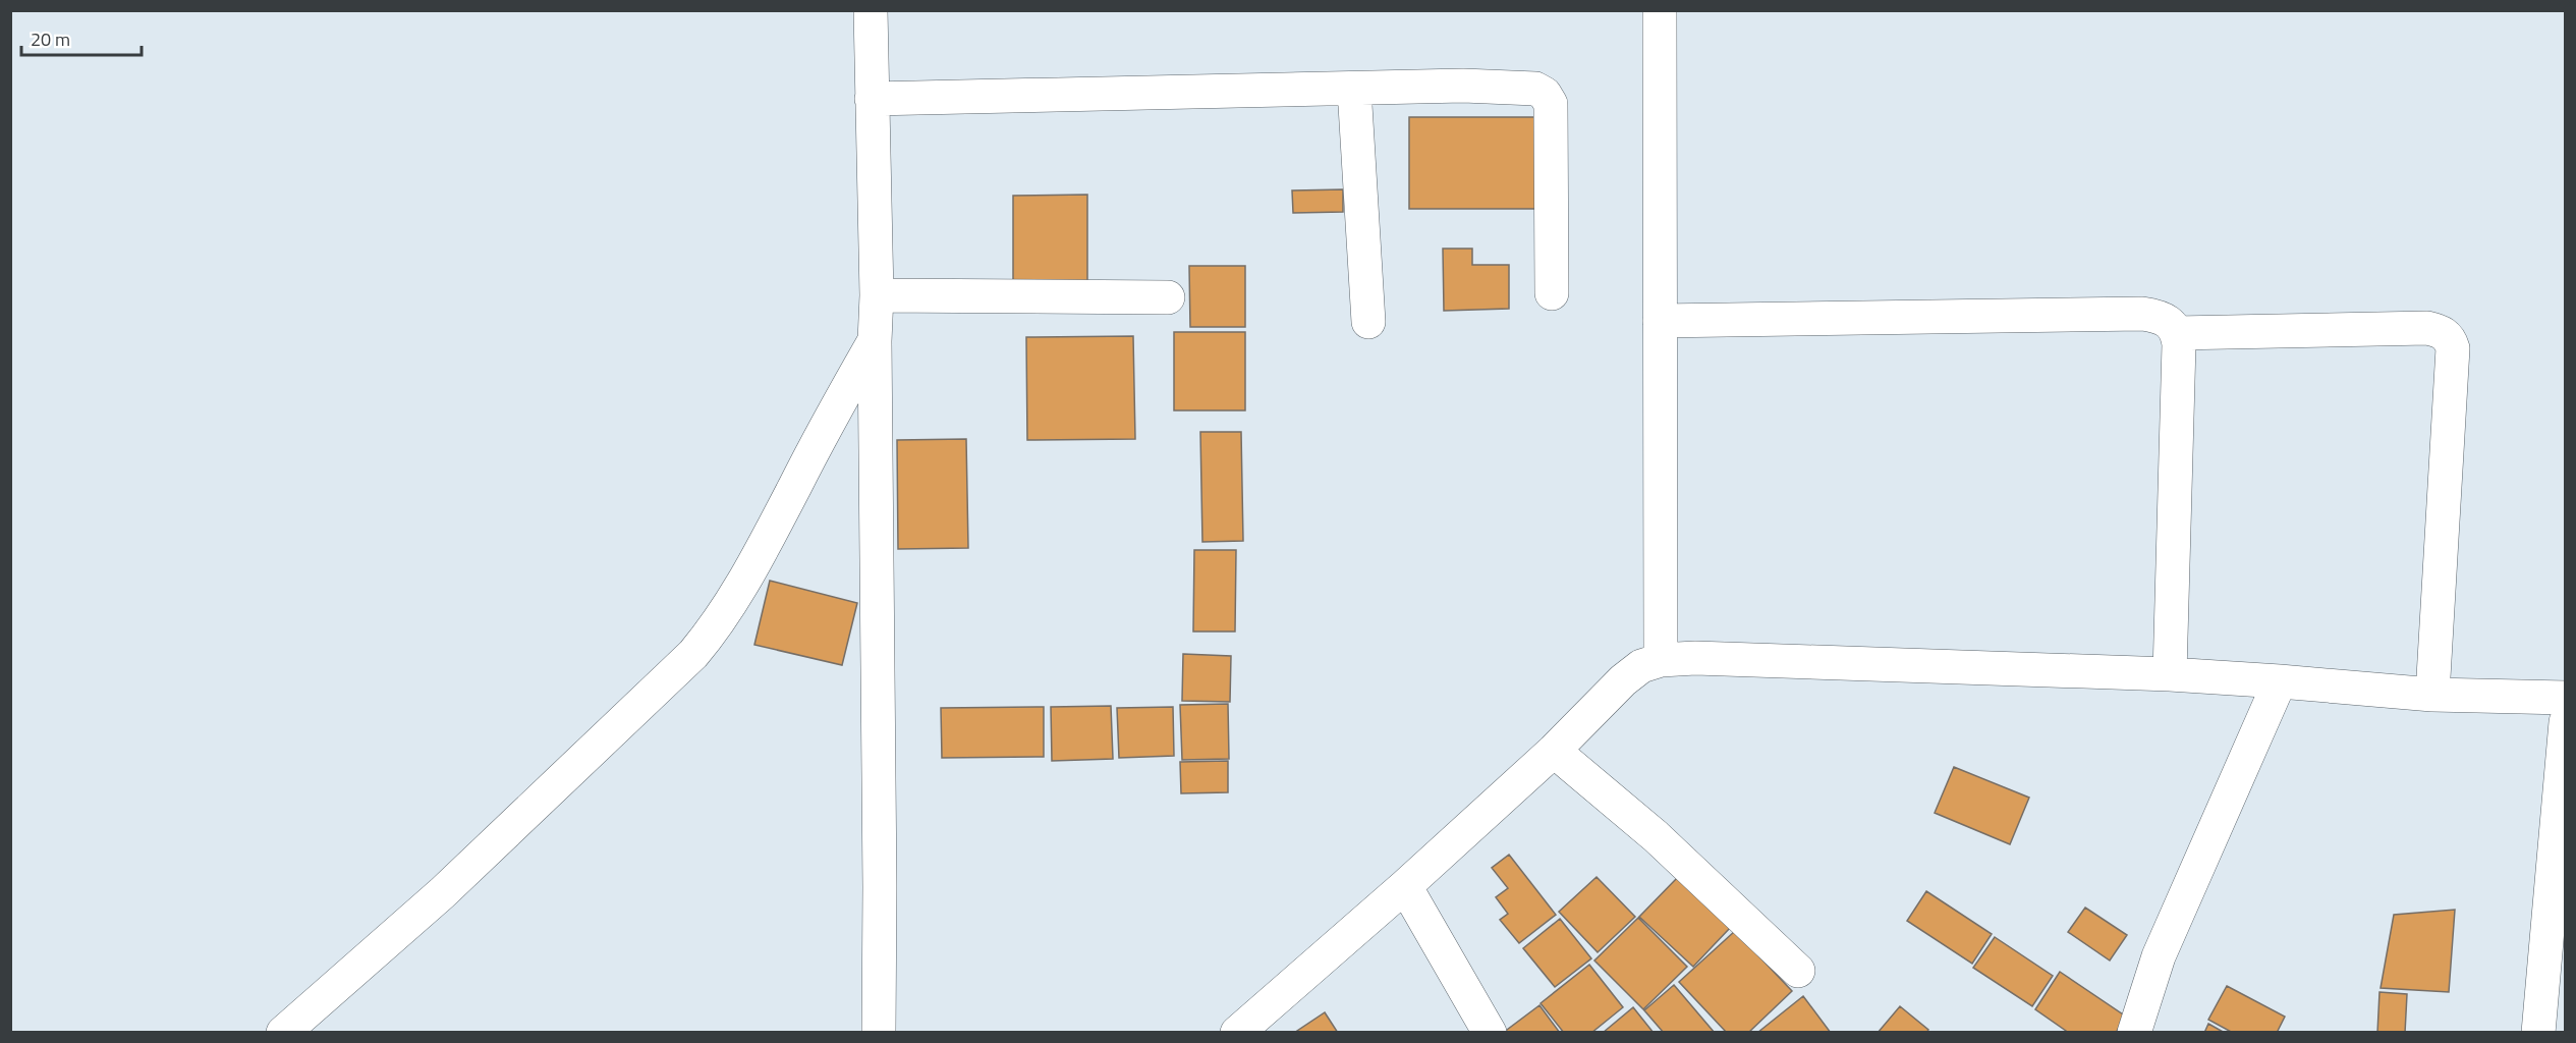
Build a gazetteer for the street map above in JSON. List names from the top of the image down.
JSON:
{
  "scale_bar": "20 m"
}
